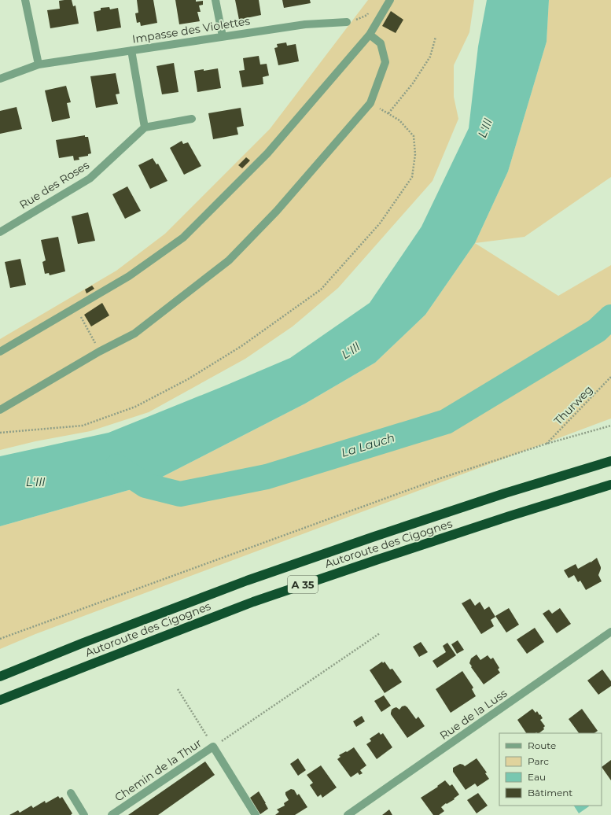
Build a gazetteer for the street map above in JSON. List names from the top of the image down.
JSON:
{
  "streets": {
    "highway": ["Autoroute des Cigognes", "A 35"],
    "street": [
      "Impasse des Violettes",
      "Rue des Roses",
      "Rue de la Luss",
      "Chemin de la Thur"
    ],
    "path": ["Thurweg"]
  },
  "water": ["L'Ill", "La Lauch"],
  "legend": [
    "Route",
    "Parc",
    "Eau",
    "Bâtiment"
  ]
}
